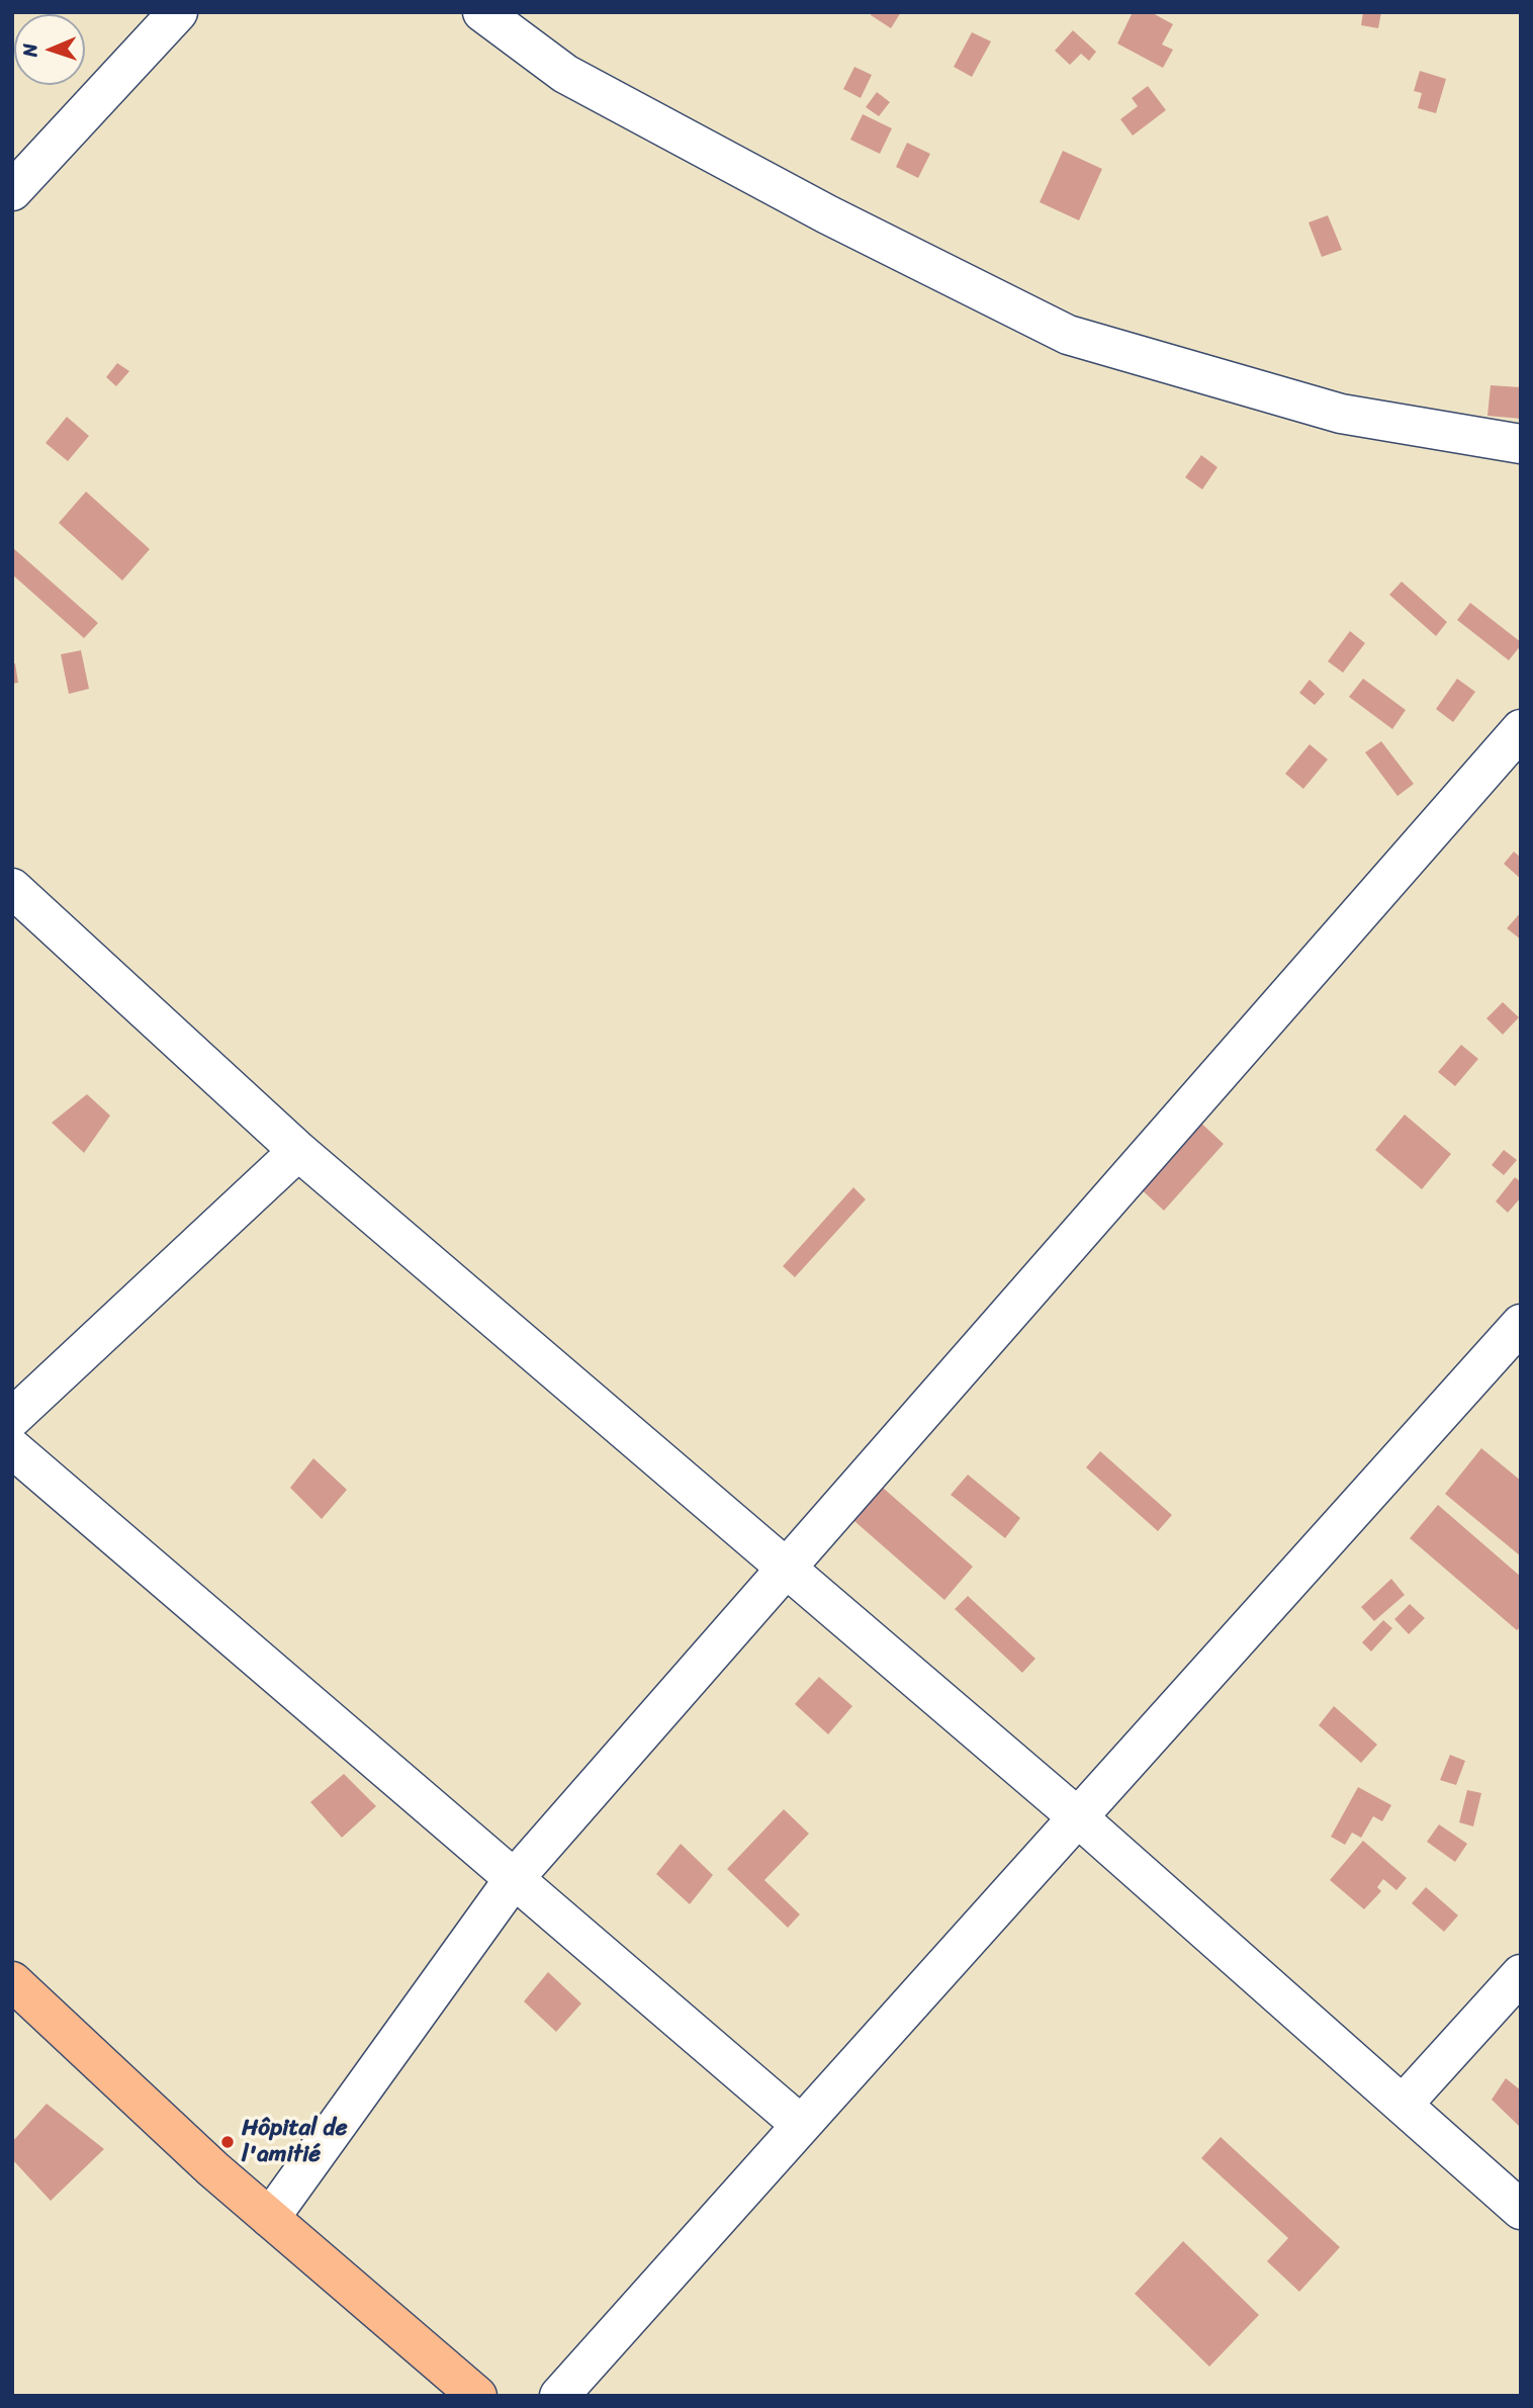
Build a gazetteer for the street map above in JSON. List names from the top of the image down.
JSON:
{
  "places": ["Hôpital de l'amitié"],
  "north": "left"
}
